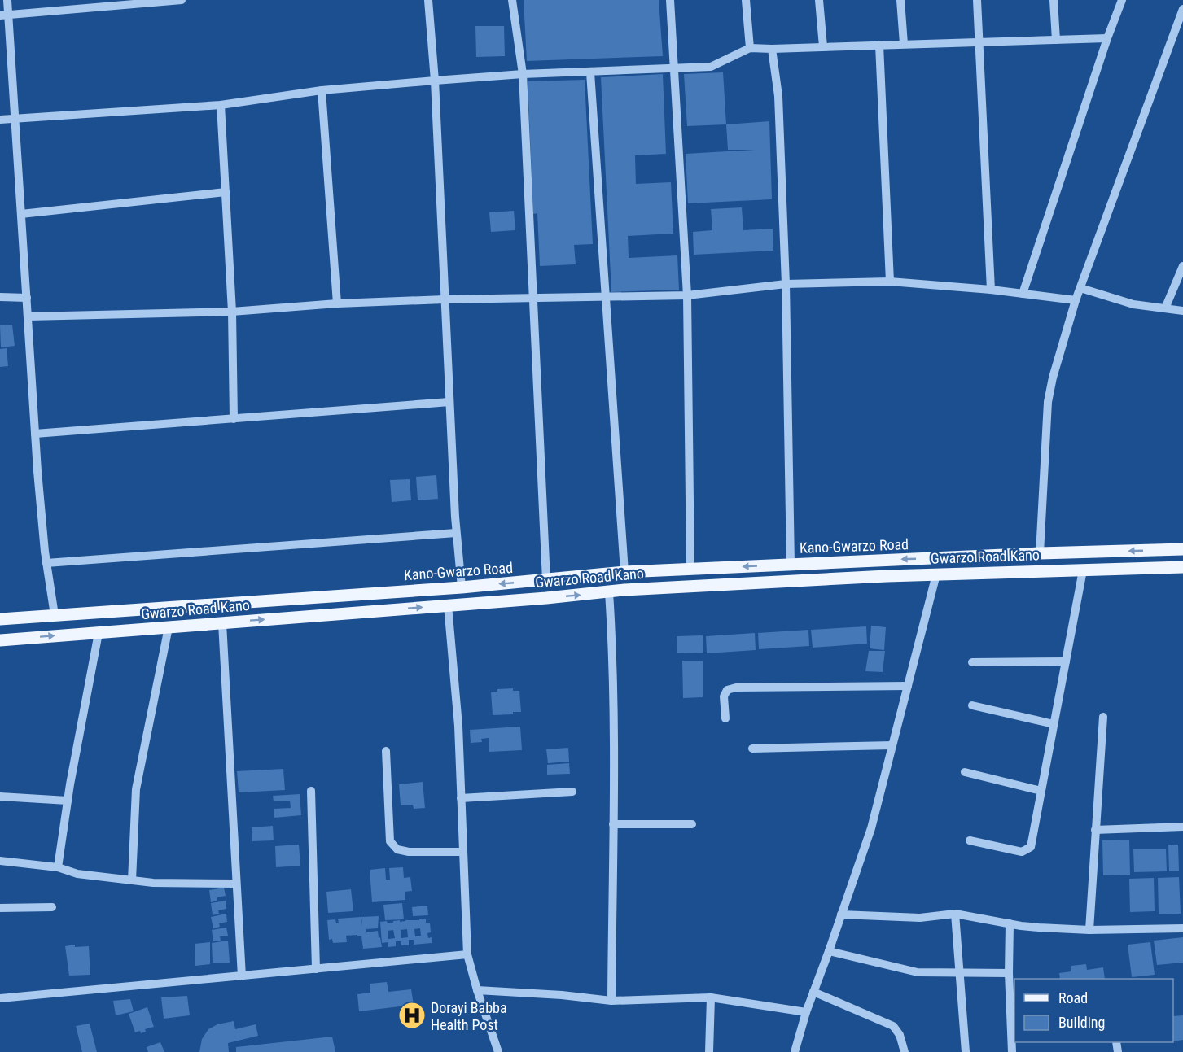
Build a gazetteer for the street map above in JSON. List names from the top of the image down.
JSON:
{
  "streets": {
    "main road": ["Kano-Gwarzo Road", "Gwarzo Road Kano"]
  },
  "one_way": ["Kano-Gwarzo Road", "Gwarzo Road Kano"],
  "places": {
    "hospital": ["Dorayi Babba Health Post"]
  },
  "legend": ["Road", "Building"]
}
